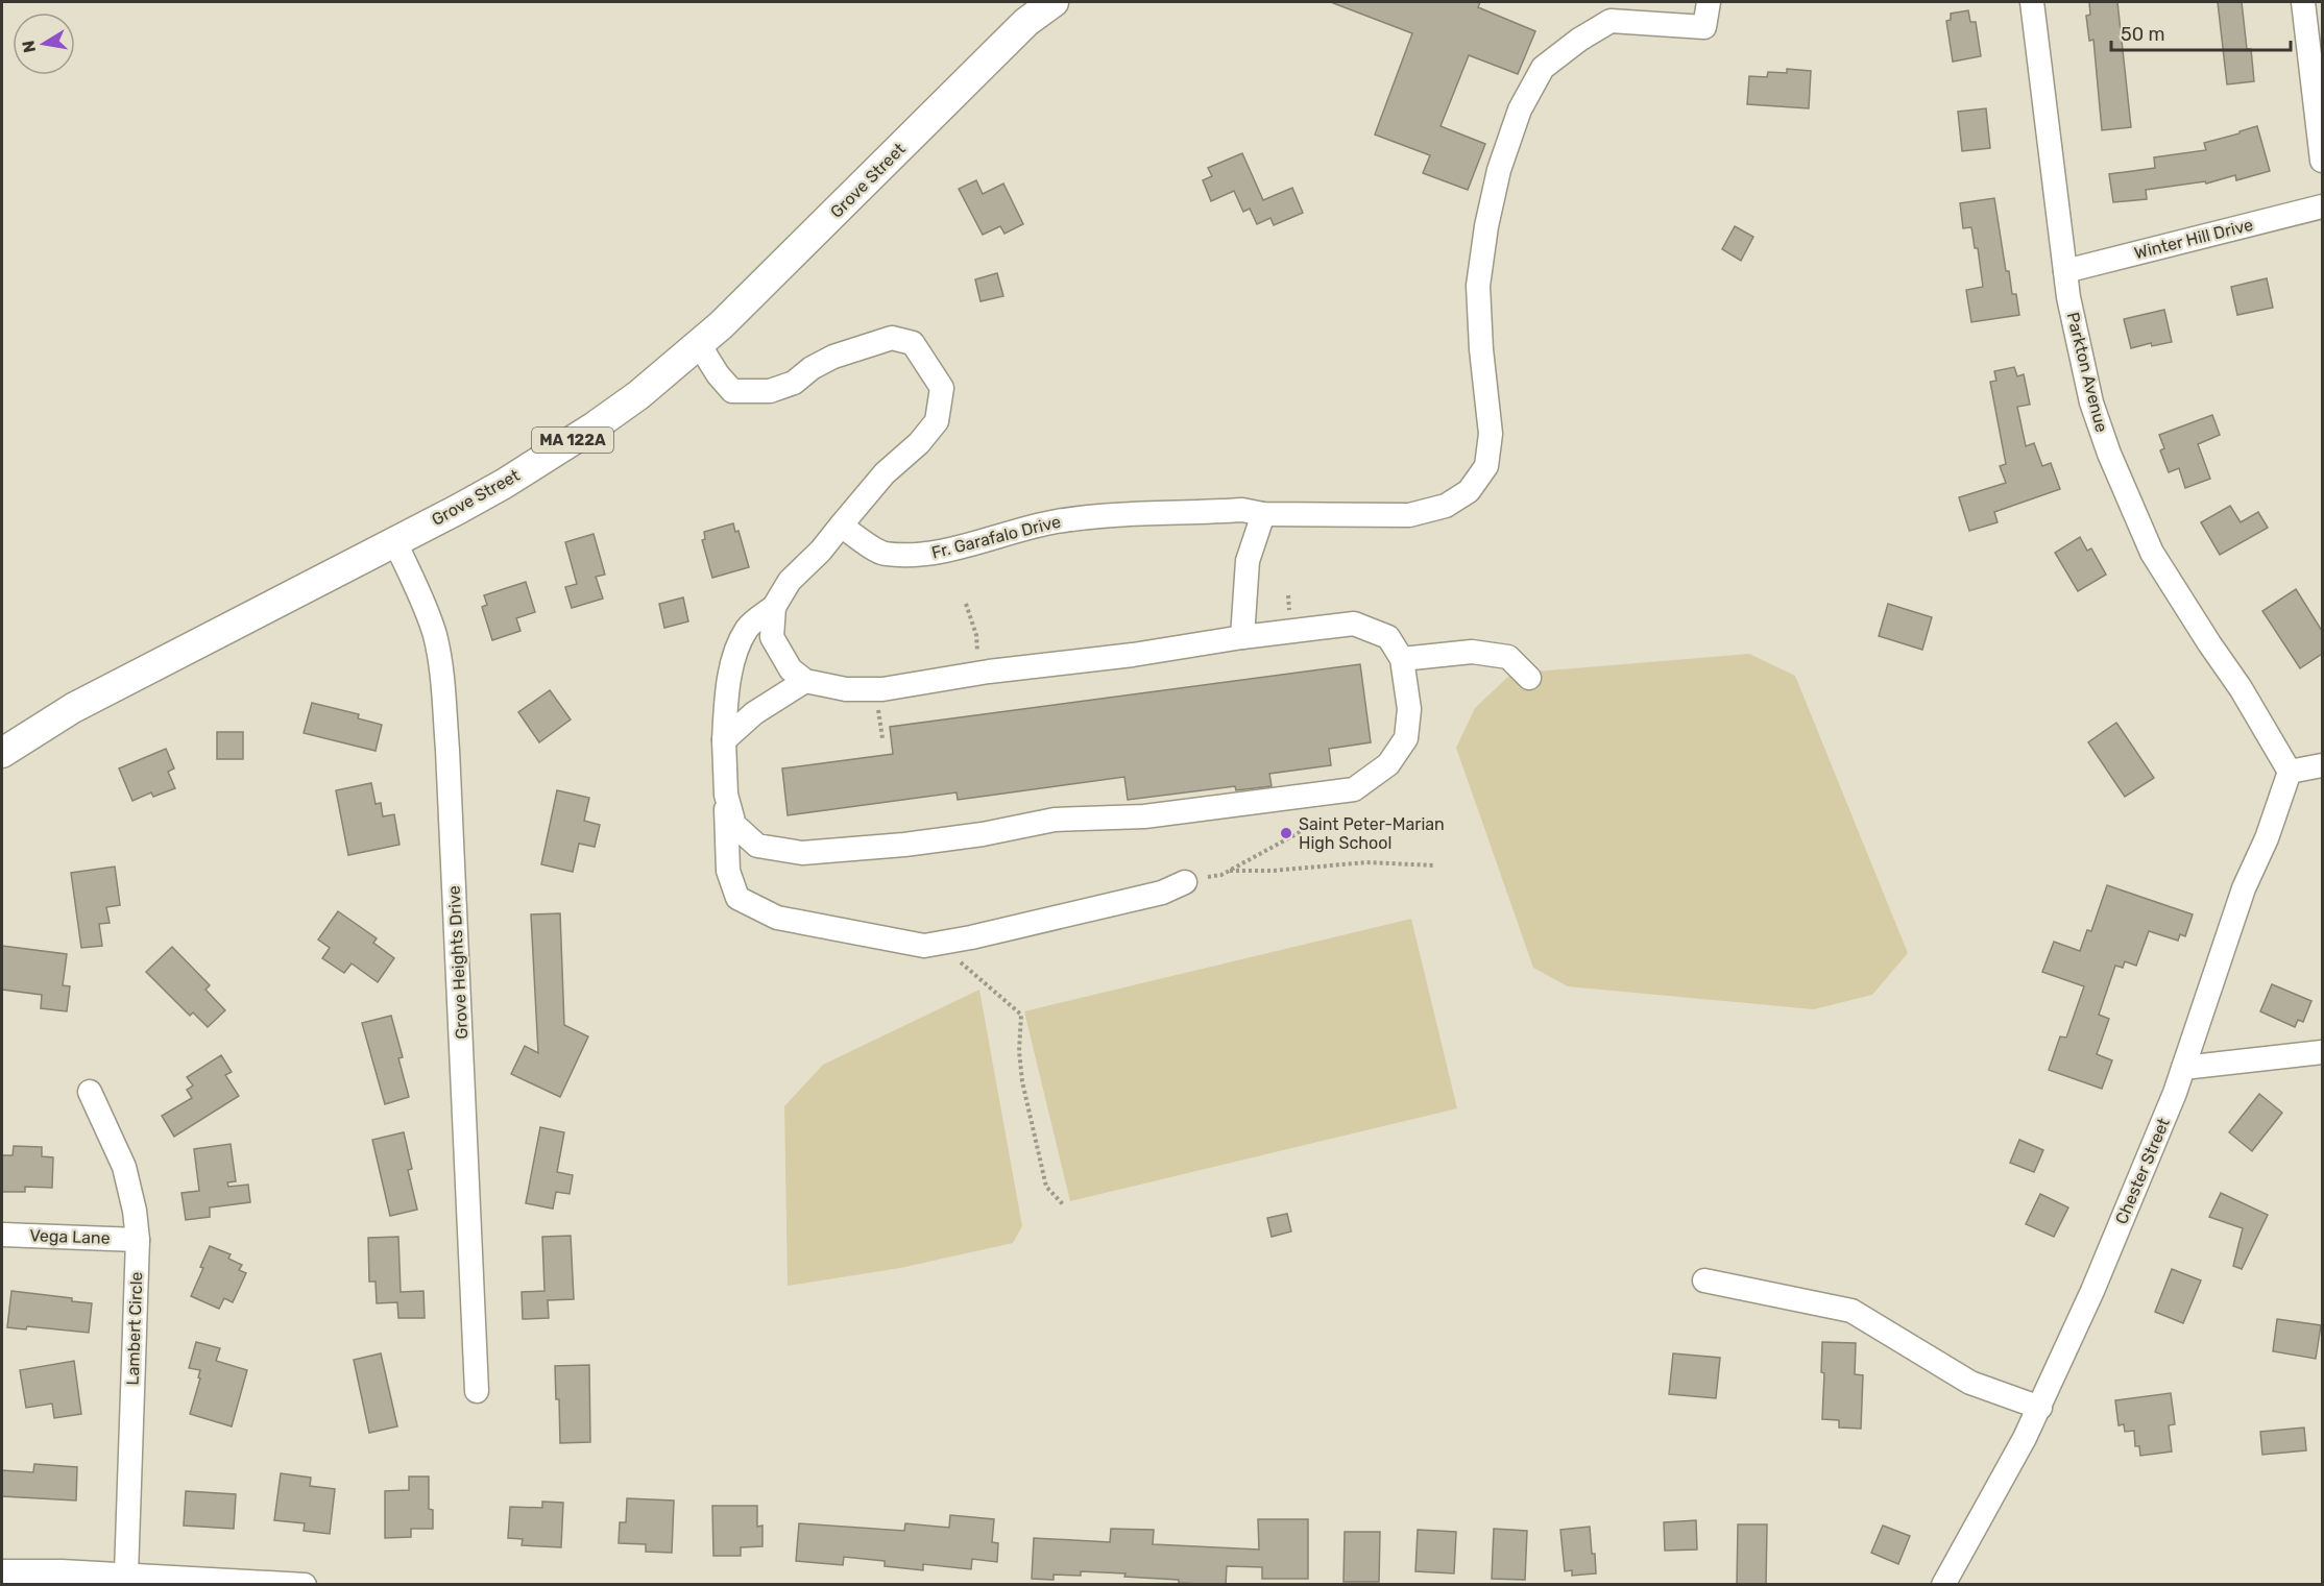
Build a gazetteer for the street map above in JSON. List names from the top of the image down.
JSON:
{
  "streets": {
    "main road": ["Grove Street", "MA 122A"],
    "street": [
      "Winter Hill Drive",
      "Parkton Avenue",
      "Fr. Garafalo Drive",
      "Grove Heights Drive",
      "Chester Street",
      "Vega Lane",
      "Lambert Circle"
    ]
  },
  "crossings": [
    ["Grove Street", "Grove Heights Drive"],
    ["Winter Hill Drive", "Parkton Avenue"],
    ["Parkton Avenue", "Chester Street"],
    ["Vega Lane", "Lambert Circle"]
  ],
  "places": ["Saint Peter-Marian High School"],
  "scale_bar": "50 m",
  "north": "left"
}
